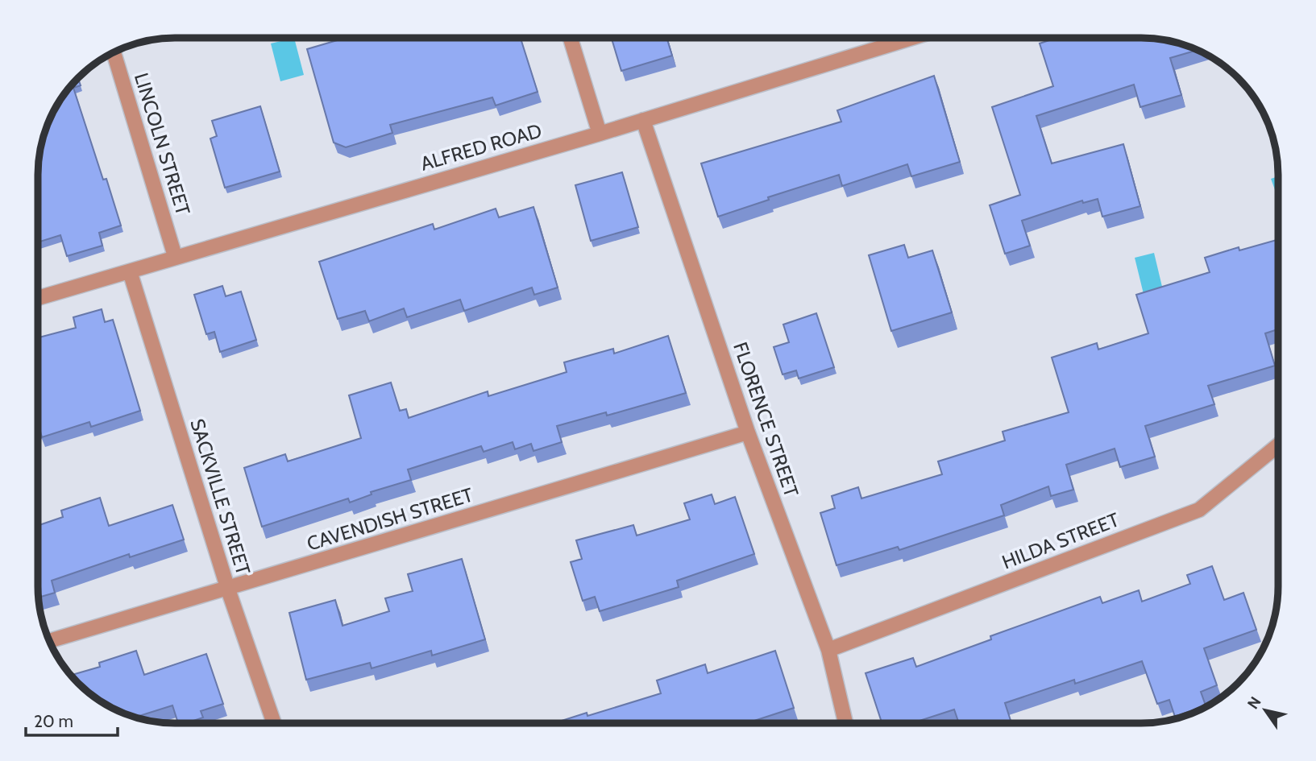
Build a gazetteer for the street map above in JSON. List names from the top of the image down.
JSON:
{
  "streets": {
    "street": [
      "LINCOLN STREET",
      "ALFRED ROAD",
      "FLORENCE STREET",
      "SACKVILLE STREET",
      "CAVENDISH STREET",
      "HILDA STREET"
    ]
  },
  "crossings": [
    ["LINCOLN STREET", "ALFRED ROAD"],
    ["ALFRED ROAD", "FLORENCE STREET"],
    ["ALFRED ROAD", "SACKVILLE STREET"],
    ["FLORENCE STREET", "CAVENDISH STREET"],
    ["FLORENCE STREET", "HILDA STREET"],
    ["SACKVILLE STREET", "CAVENDISH STREET"]
  ],
  "scale_bar": "20 m",
  "north": "top left"
}
